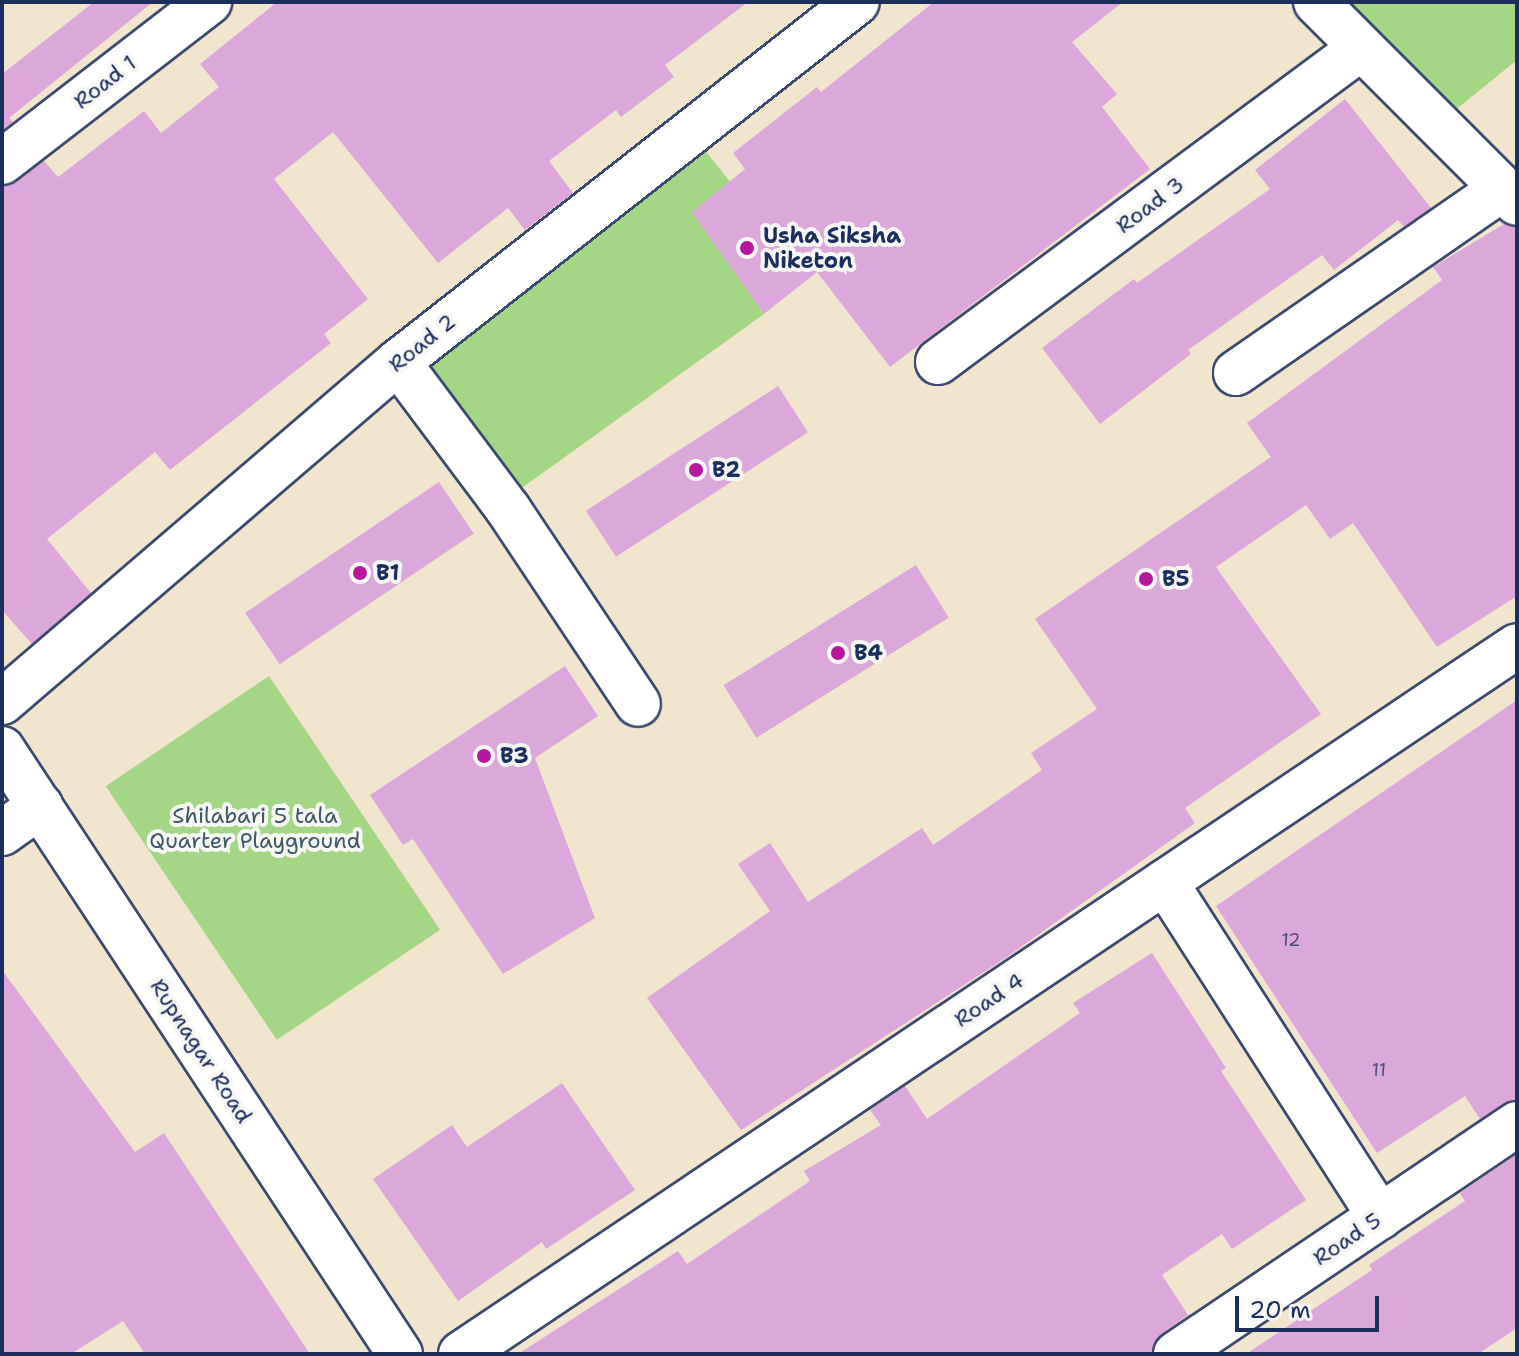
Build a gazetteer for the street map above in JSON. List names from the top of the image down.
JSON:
{
  "streets": {
    "street": [
      "Road 1",
      "Road 3",
      "Road 2",
      "Road 4",
      "Rupnagar Road",
      "Road 5"
    ]
  },
  "parks": ["Shilabari 5 tala Quarter Playground"],
  "places": [
    "Usha Siksha Niketon",
    "B2",
    "B1",
    "B5",
    "B4",
    "B3"
  ],
  "house_numbers": ["12", "11"],
  "scale_bar": "20 m"
}
